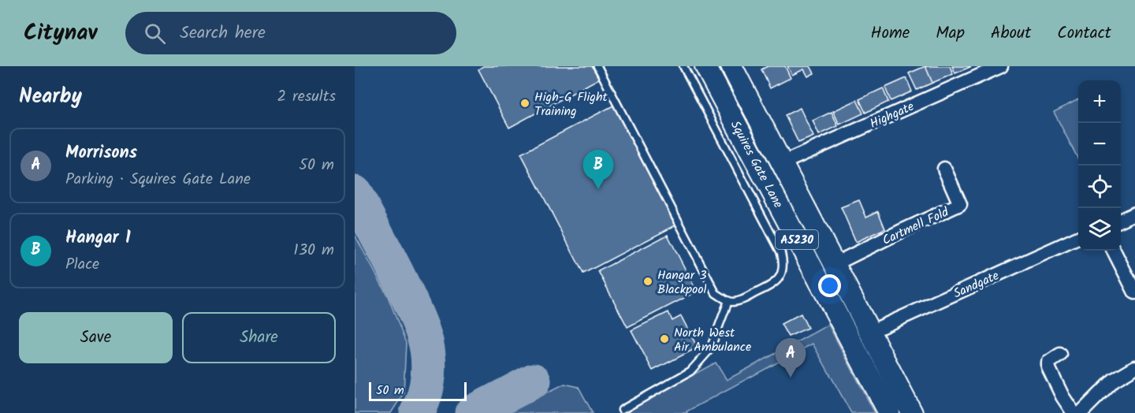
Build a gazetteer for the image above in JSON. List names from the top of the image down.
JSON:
{
  "streets": {
    "main road": ["Squires Gate Lane", "A5230"],
    "street": ["Highgate", "Cartmell Fold", "Sandgate"]
  },
  "crossings": [
    ["Highgate", "Squires Gate Lane"],
    ["Squires Gate Lane", "Cartmell Fold"],
    ["Squires Gate Lane", "Sandgate"]
  ],
  "places": ["High-G Flight Training", "Hangar 3 Blackpool", "North West Air Ambulance"],
  "scale_bar": "50 m",
  "page": {
    "header": "Citynav",
    "search": "Search here",
    "nav": [
      "Home",
      "Map",
      "About",
      "Contact"
    ],
    "heading": ["Nearby", "2 results"],
    "map_buttons": ["+", "−"],
    "list": [
      {
        "mark": "A",
        "name": "Morrisons",
        "note": "Parking · Squires Gate Lane",
        "value": "50 m"
      },
      {
        "mark": "B",
        "name": "Hangar 1",
        "note": "Place",
        "value": "130 m"
      }
    ],
    "pins": ["B", "A"],
    "buttons": ["Save", "Share"],
    "scale": "50 m"
  }
}
